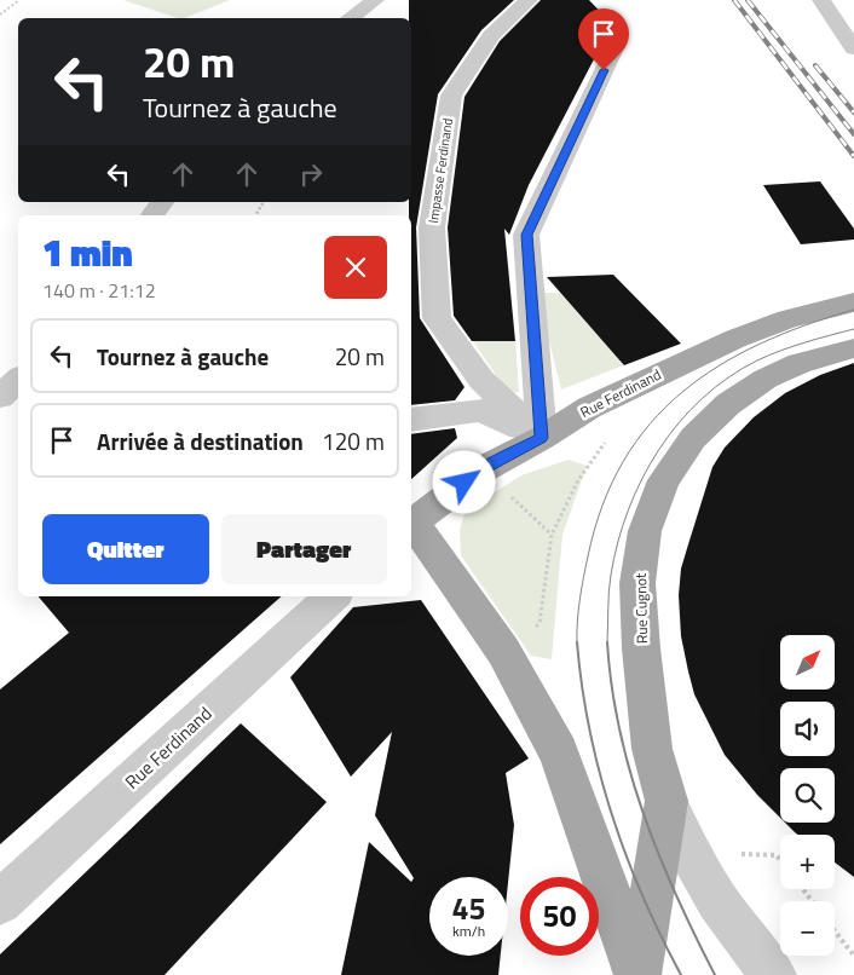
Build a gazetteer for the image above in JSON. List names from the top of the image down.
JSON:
{
  "streets": {
    "main road": ["Rue Ferdinand", "Rue Cugnot"],
    "street": ["Impasse Ferdinand"]
  },
  "crossings": [
    ["Impasse Ferdinand", "Rue Ferdinand"]
  ],
  "north": "top right",
  "page": {
    "turn": ["20 m", "Tournez à gauche"],
    "heading": ["1 min", "140 m · 21:12"],
    "list": [
      {
        "name": "Tournez à gauche",
        "value": "20 m"
      },
      {
        "name": "Arrivée à destination",
        "value": "120 m"
      }
    ],
    "buttons": ["Quitter", "Partager"],
    "map_buttons": ["+", "−"],
    "speed": "45 km/h",
    "limit": "50"
  }
}
